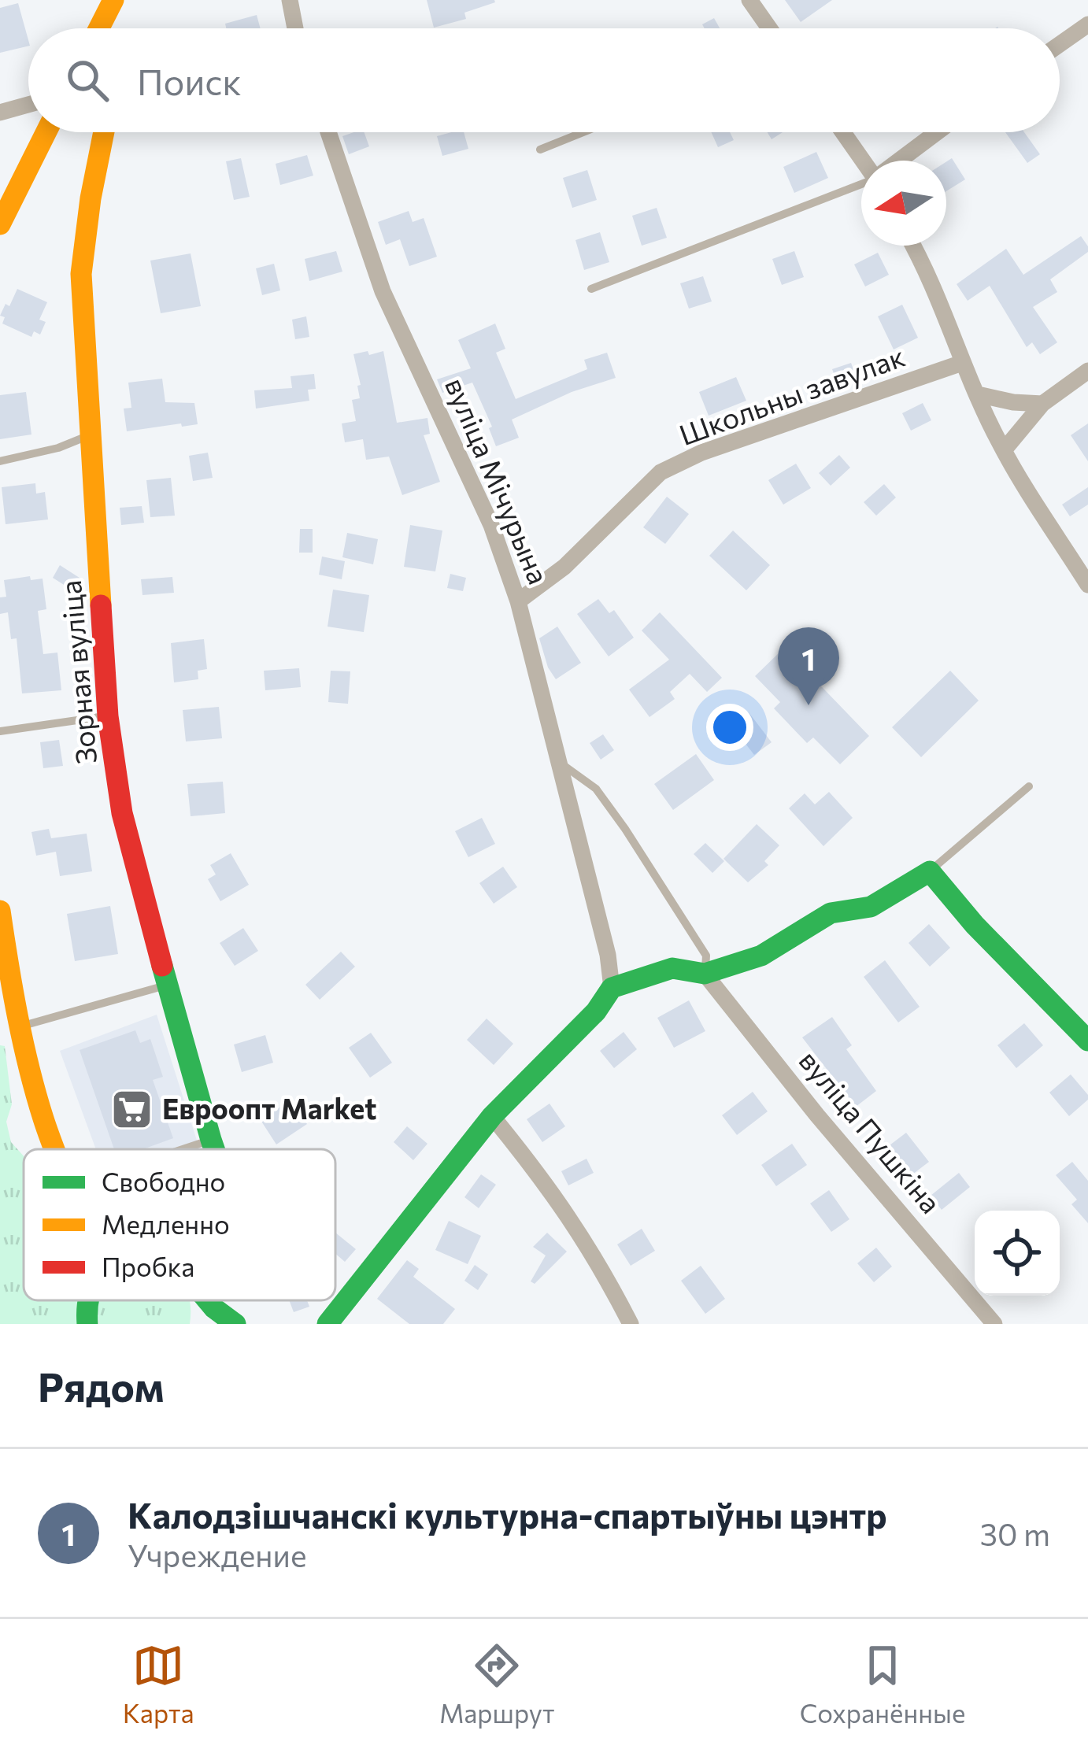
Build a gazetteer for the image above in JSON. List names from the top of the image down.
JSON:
{
  "streets": {
    "street": [
      "Школьны завулак",
      "вуліца Мічурына",
      "Зорная вуліца",
      "вуліца Пушкіна"
    ]
  },
  "crossings": [
    ["Школьны завулак", "вуліца Мічурына"]
  ],
  "places": {
    "supermarket": ["Евроопт Market"]
  },
  "legend": ["Свободно", "Медленно", "Пробка"],
  "north": "left",
  "page": {
    "search": "Поиск",
    "pins": "1",
    "heading": "Рядом",
    "list": [
      {
        "mark": "1",
        "name": "Калодзішчанскі культурна-спартыўны цэнтр",
        "note": "Учреждение",
        "value": "30 m"
      }
    ],
    "nav": ["Карта", "Маршрут", "Сохранённые"]
  }
}
